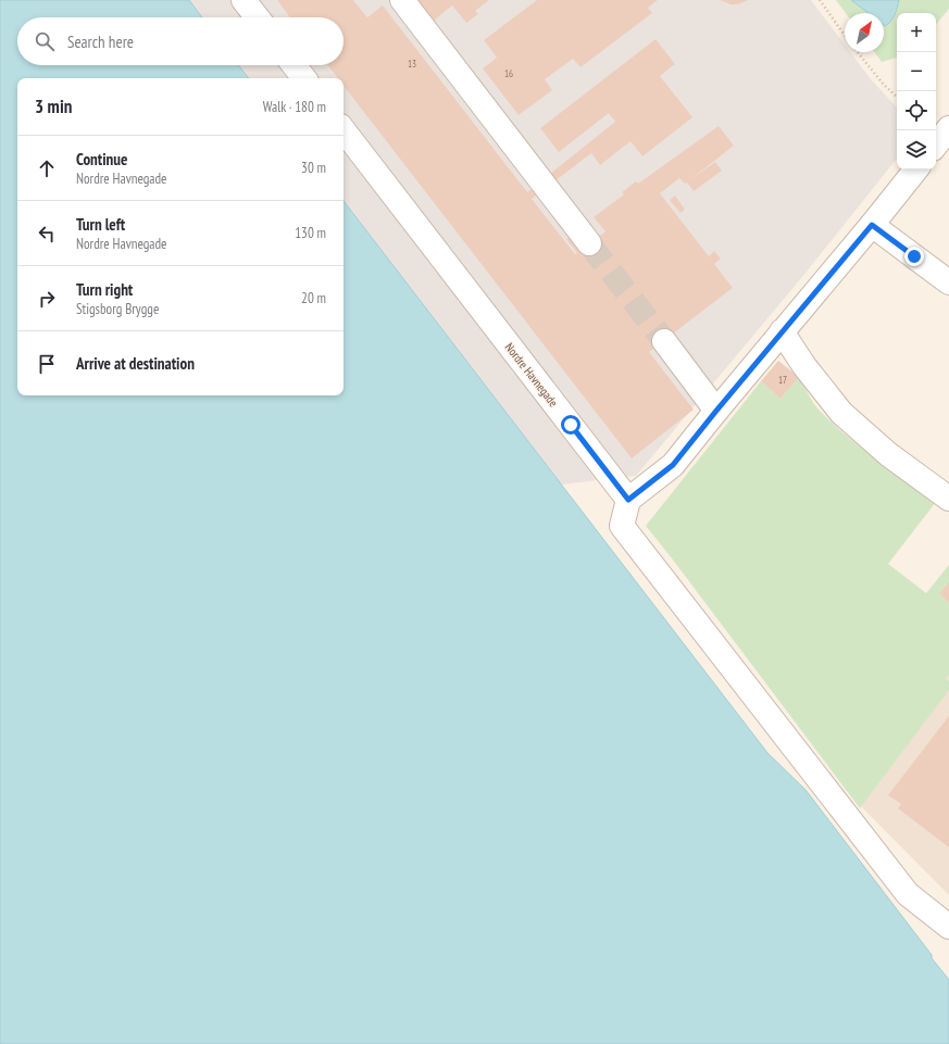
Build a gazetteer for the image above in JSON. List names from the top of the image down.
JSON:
{
  "streets": {
    "street": ["Nordre Havnegade"]
  },
  "house_numbers": ["13", "16", "17"],
  "north": "top right",
  "page": {
    "map_buttons": ["+", "−"],
    "search": "Search here",
    "heading": ["3 min", "Walk · 180 m"],
    "list": [
      ["Continue", "Nordre Havnegade", "30 m"],
      ["Turn left", "Nordre Havnegade", "130 m"],
      ["Turn right", "Stigsborg Brygge", "20 m"],
      "Arrive at destination"
    ]
  }
}
